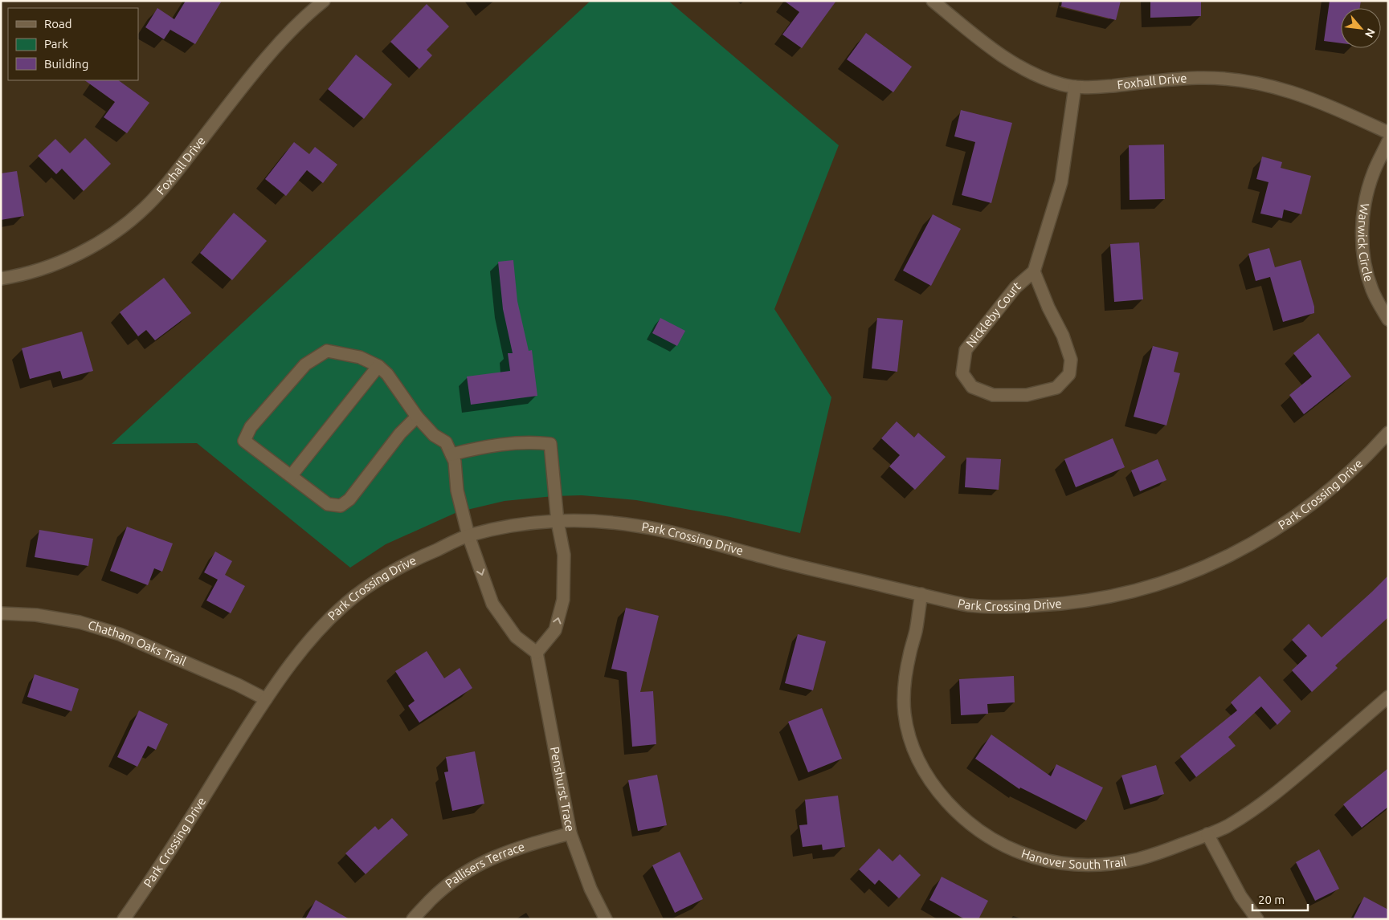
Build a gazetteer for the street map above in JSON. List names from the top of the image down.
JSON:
{
  "streets": {
    "street": [
      "Foxhall Drive",
      "Warwick Circle",
      "Nickleby Court",
      "Park Crossing Drive",
      "Chatham Oaks Trail",
      "Penshurst Trace",
      "Hanover South Trail",
      "Pallisers Terrace"
    ]
  },
  "crossings": [
    ["Park Crossing Drive", "Chatham Oaks Trail"],
    ["Park Crossing Drive", "Hanover South Trail"],
    ["Penshurst Trace", "Pallisers Terrace"]
  ],
  "legend": ["Road", "Park", "Building"],
  "scale_bar": "20 m",
  "north": "bottom right"
}
